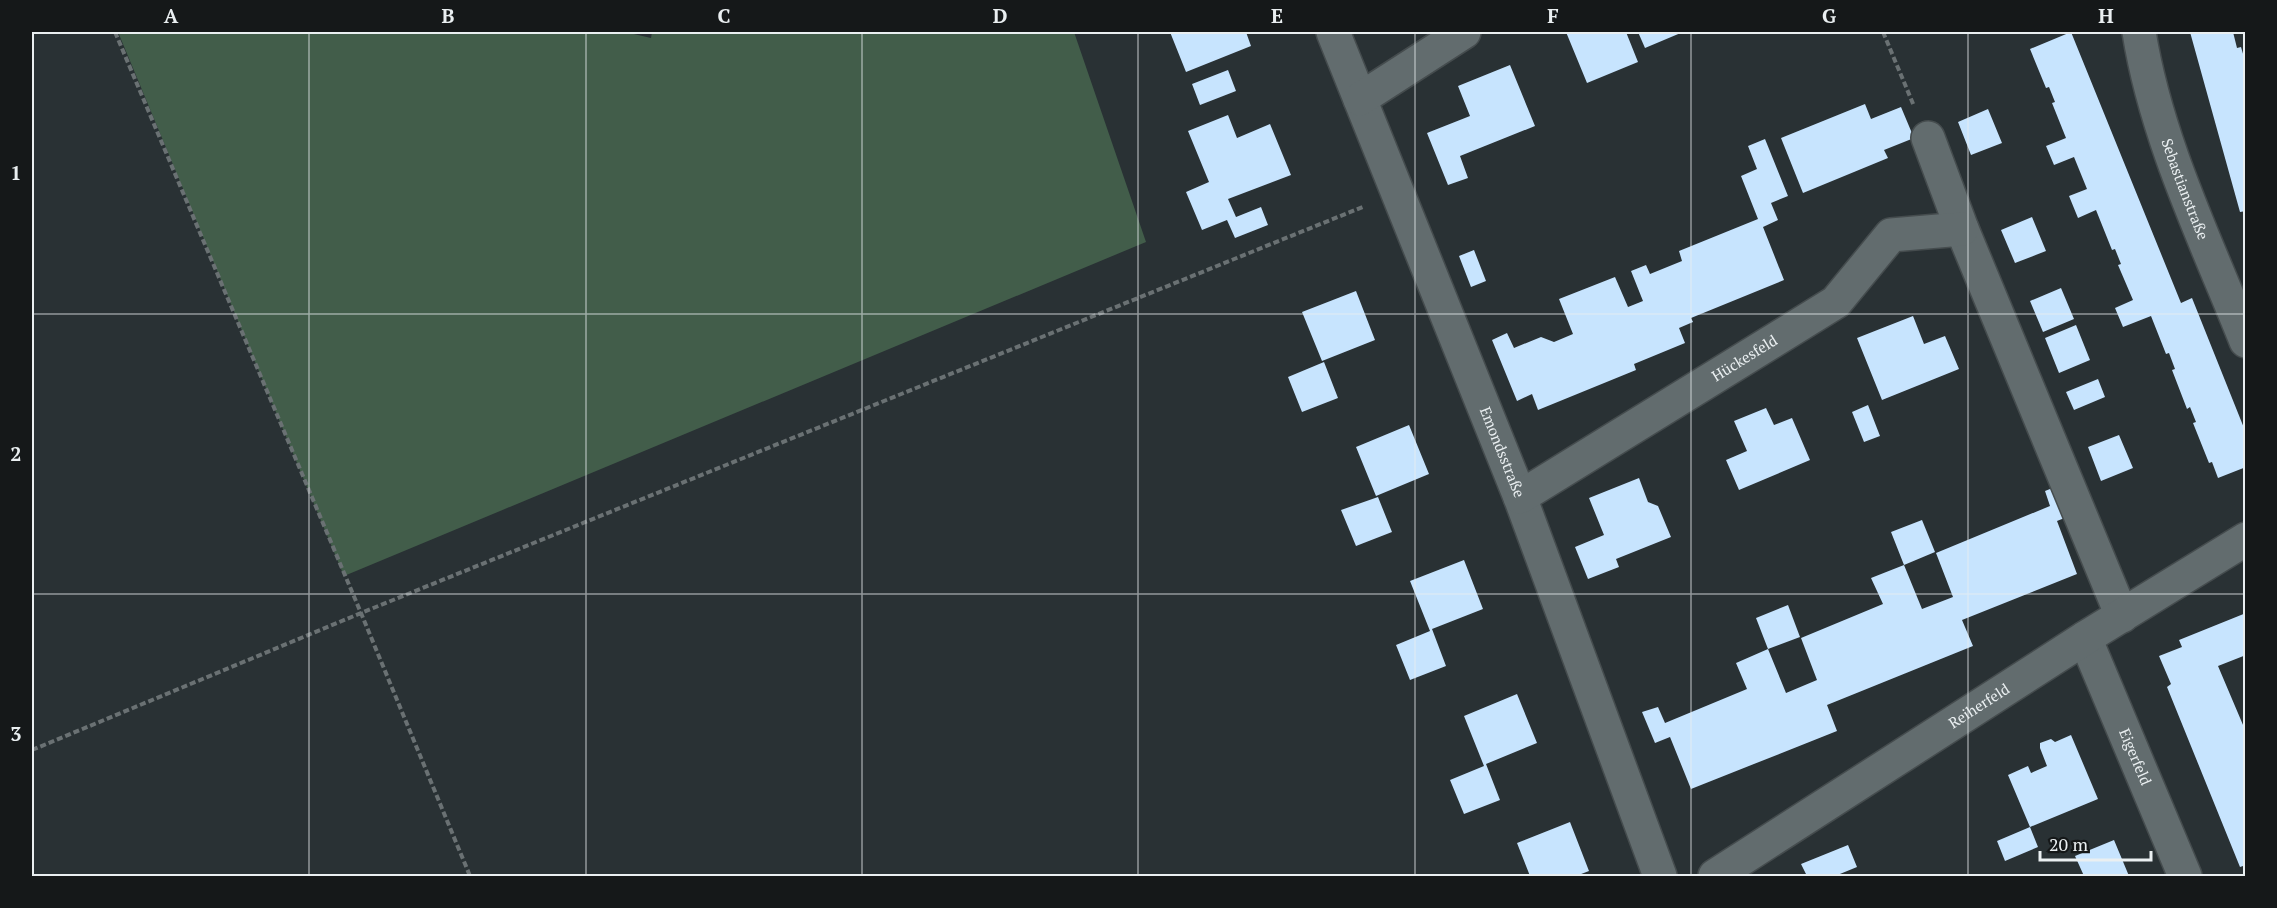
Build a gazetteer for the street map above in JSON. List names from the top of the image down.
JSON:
{
  "streets": {
    "street": [
      "Sebastianstraße",
      "Hückesfeld",
      "Emondsstraße",
      "Reiherfeld",
      "Eigerfeld"
    ]
  },
  "crossings": [
    ["Hückesfeld", "Emondsstraße"],
    ["Reiherfeld", "Eigerfeld"]
  ],
  "scale_bar": "20 m",
  "grid": {
    "columns": [
      "A",
      "B",
      "C",
      "D",
      "E",
      "F",
      "G",
      "H"
    ],
    "rows": ["1", "2", "3"]
  }
}
